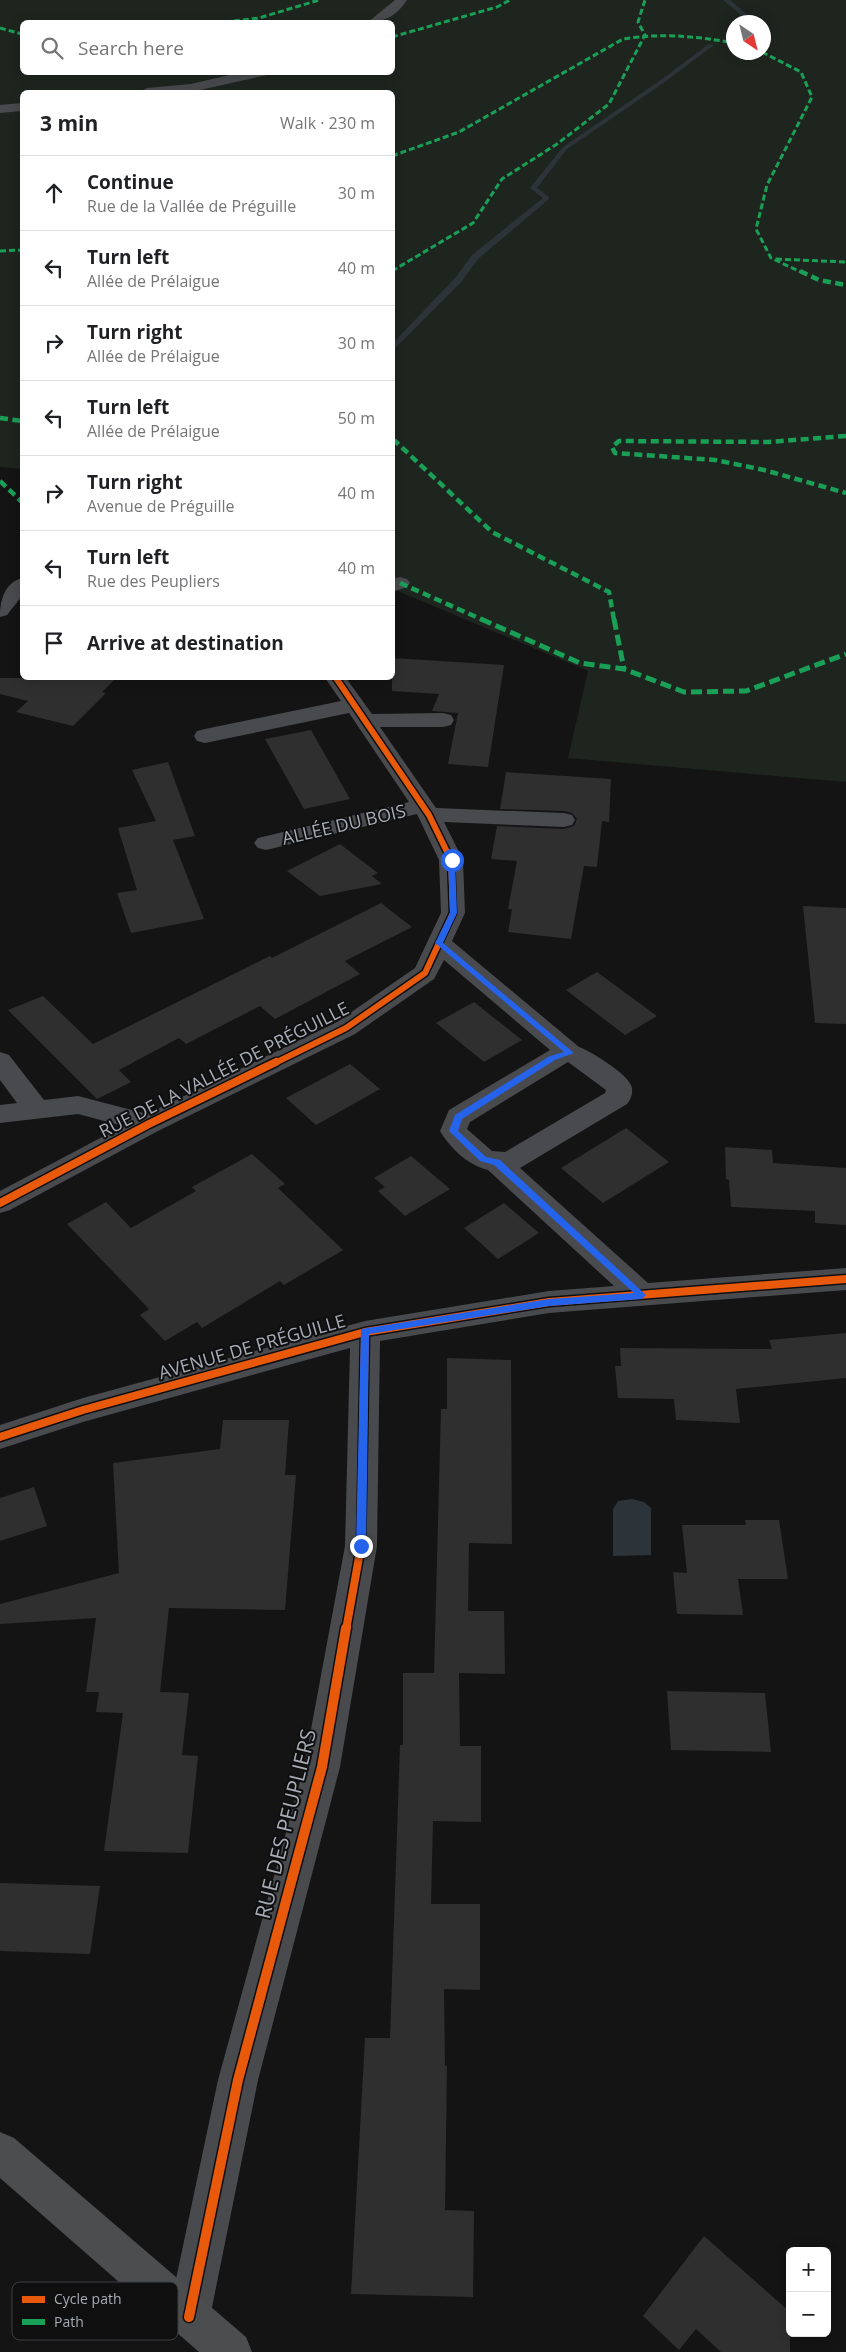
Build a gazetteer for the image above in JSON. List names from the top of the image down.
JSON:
{
  "streets": {
    "street": [
      "ALLÉE DU BOIS",
      "RUE DE LA VALLÉE DE PRÉGUILLE",
      "AVENUE DE PRÉGUILLE",
      "RUE DES PEUPLIERS"
    ]
  },
  "crossings": [
    ["ALLÉE DU BOIS", "RUE DE LA VALLÉE DE PRÉGUILLE"],
    ["AVENUE DE PRÉGUILLE", "RUE DES PEUPLIERS"]
  ],
  "legend": ["Cycle path", "Path"],
  "north": "bottom right",
  "page": {
    "search": "Search here",
    "heading": ["3 min", "Walk · 230 m"],
    "list": [
      ["Continue", "Rue de la Vallée de Préguille", "30 m"],
      ["Turn left", "Allée de Prélaigue", "40 m"],
      ["Turn right", "Allée de Prélaigue", "30 m"],
      ["Turn left", "Allée de Prélaigue", "50 m"],
      ["Turn right", "Avenue de Préguille", "40 m"],
      ["Turn left", "Rue des Peupliers", "40 m"],
      "Arrive at destination"
    ],
    "map_buttons": ["+", "−"]
  }
}
